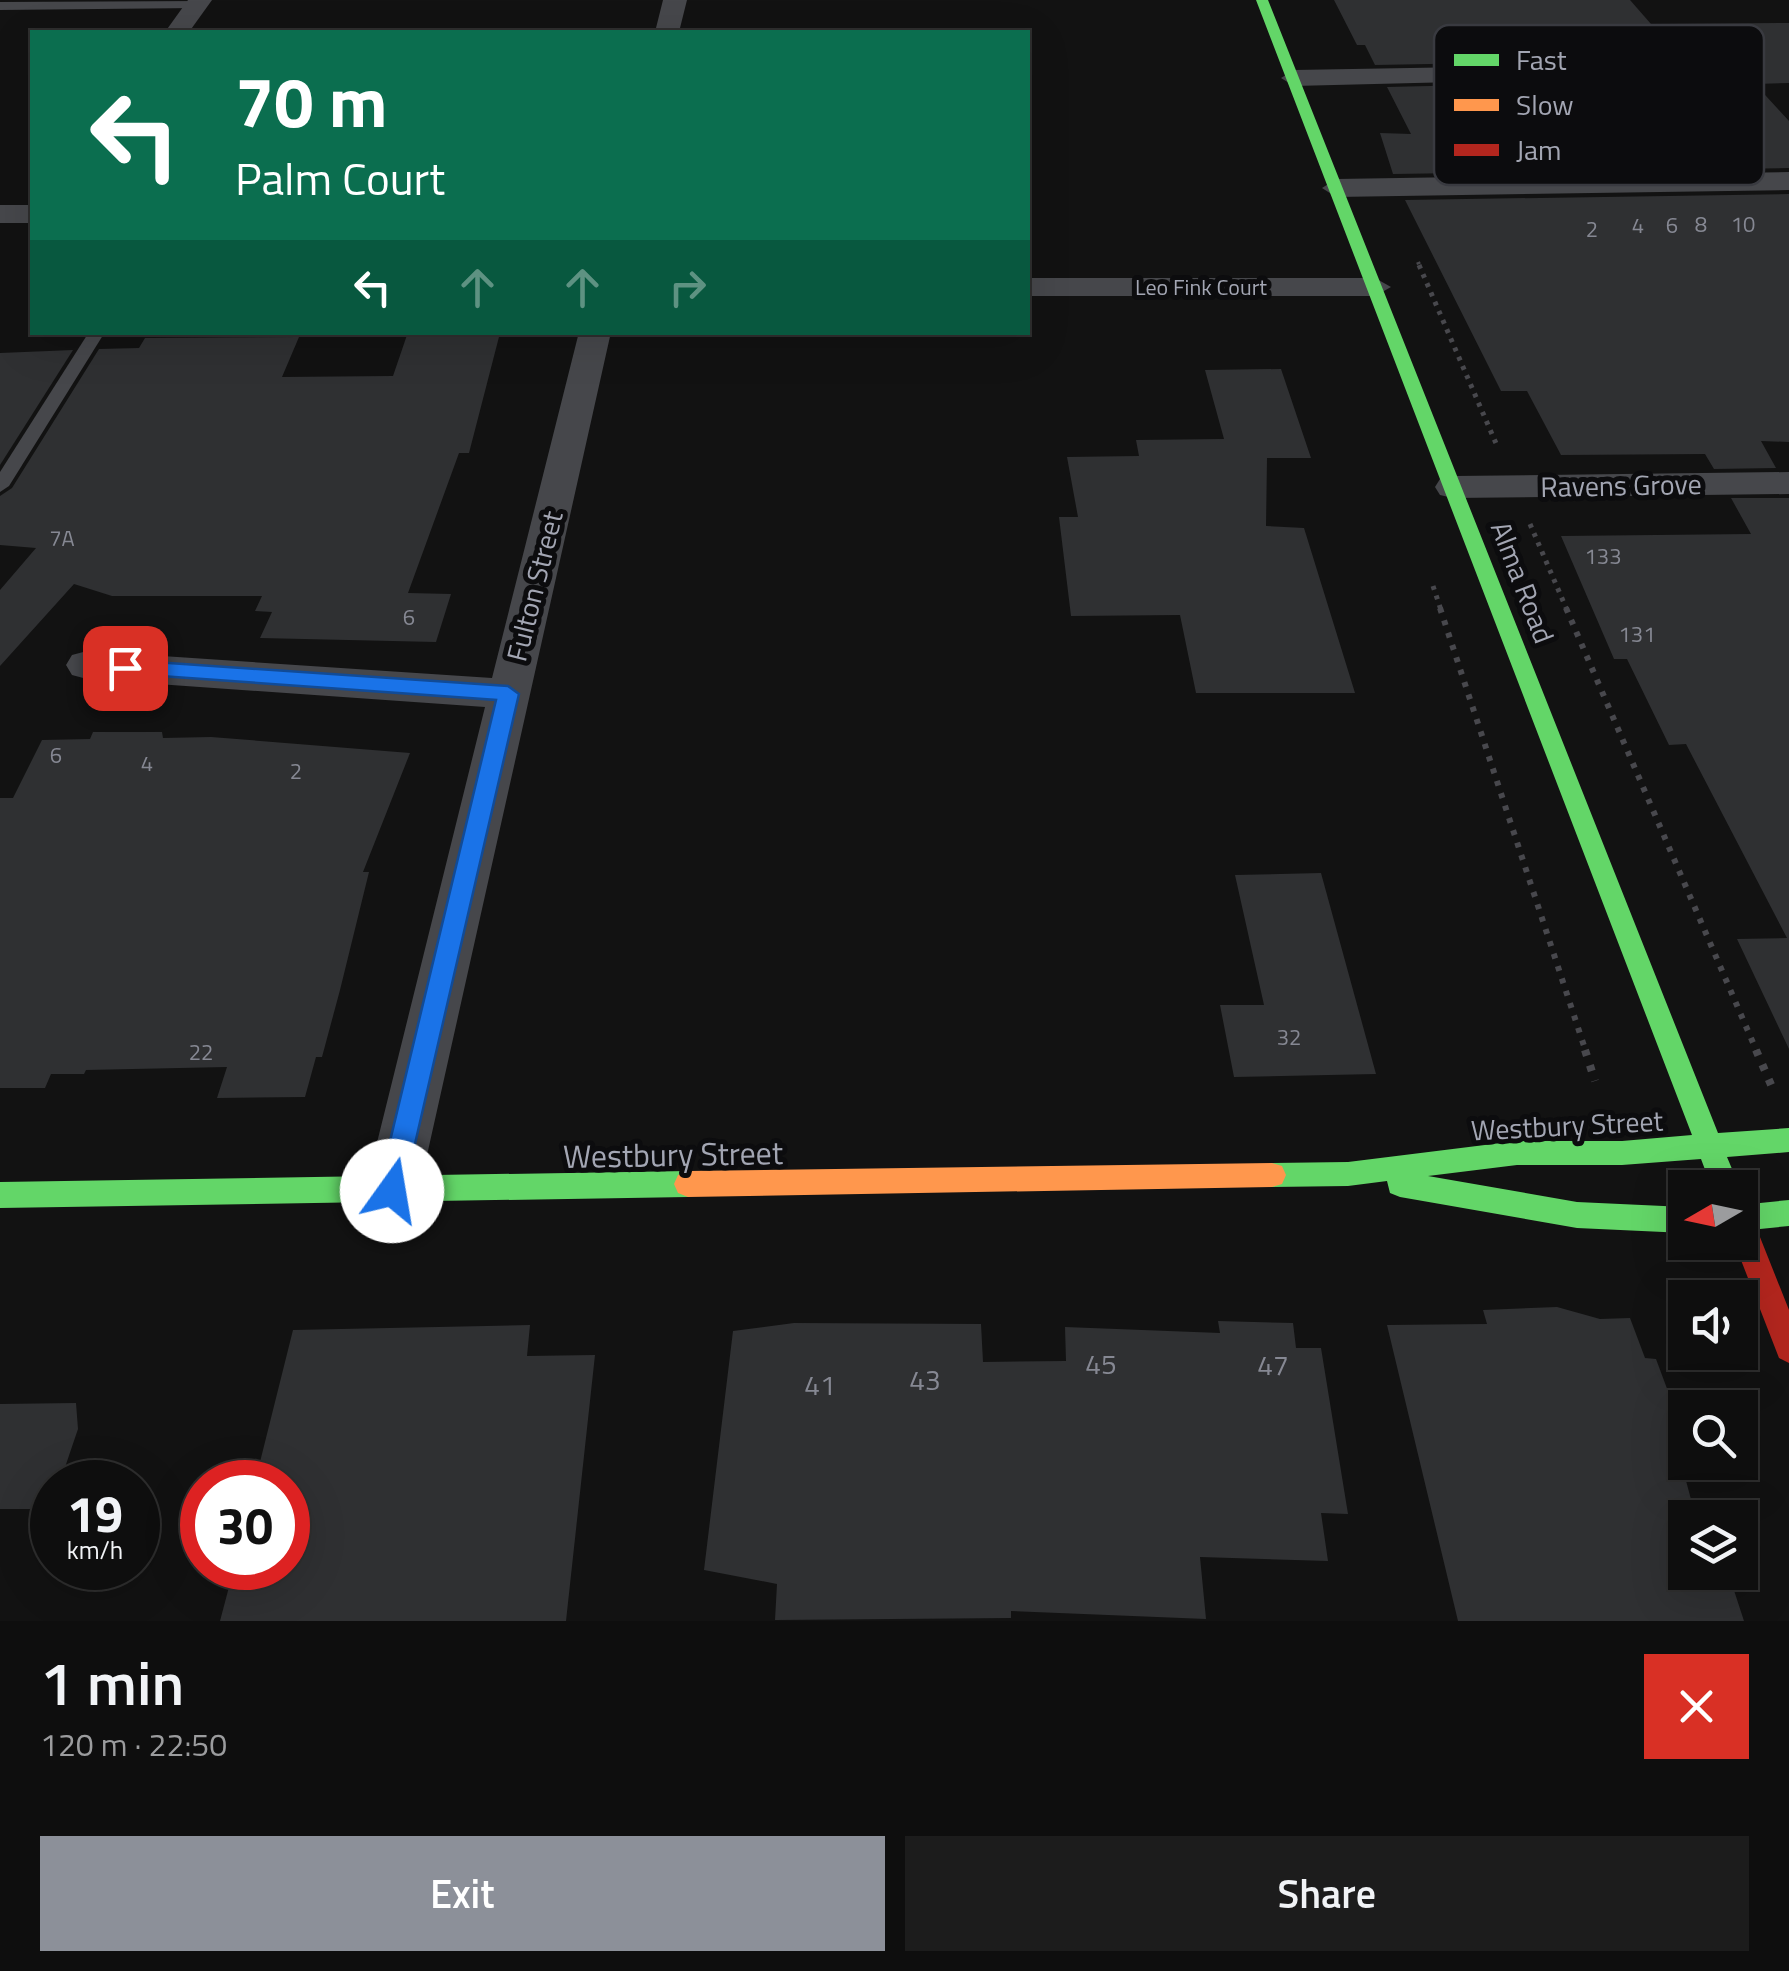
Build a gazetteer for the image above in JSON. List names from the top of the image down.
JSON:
{
  "streets": {
    "street": [
      "Leo Fink Court",
      "Ravens Grove",
      "Alma Road",
      "Fulton Street",
      "Westbury Street"
    ]
  },
  "crossings": [
    ["Leo Fink Court", "Alma Road"],
    ["Ravens Grove", "Alma Road"],
    ["Alma Road", "Westbury Street"],
    ["Fulton Street", "Westbury Street"]
  ],
  "house_numbers": [
    "8",
    "10",
    "4",
    "6",
    "2",
    "7A",
    "133",
    "6",
    "131",
    "6",
    "4",
    "2",
    "32",
    "22",
    "45",
    "47",
    "43",
    "41"
  ],
  "legend": ["Fast", "Slow", "Jam"],
  "north": "left",
  "page": {
    "turn": ["70 m", "Palm Court"],
    "speed": "19 km/h",
    "limit": "30",
    "heading": ["1 min", "120 m · 22:50"],
    "buttons": ["Exit", "Share"]
  }
}
